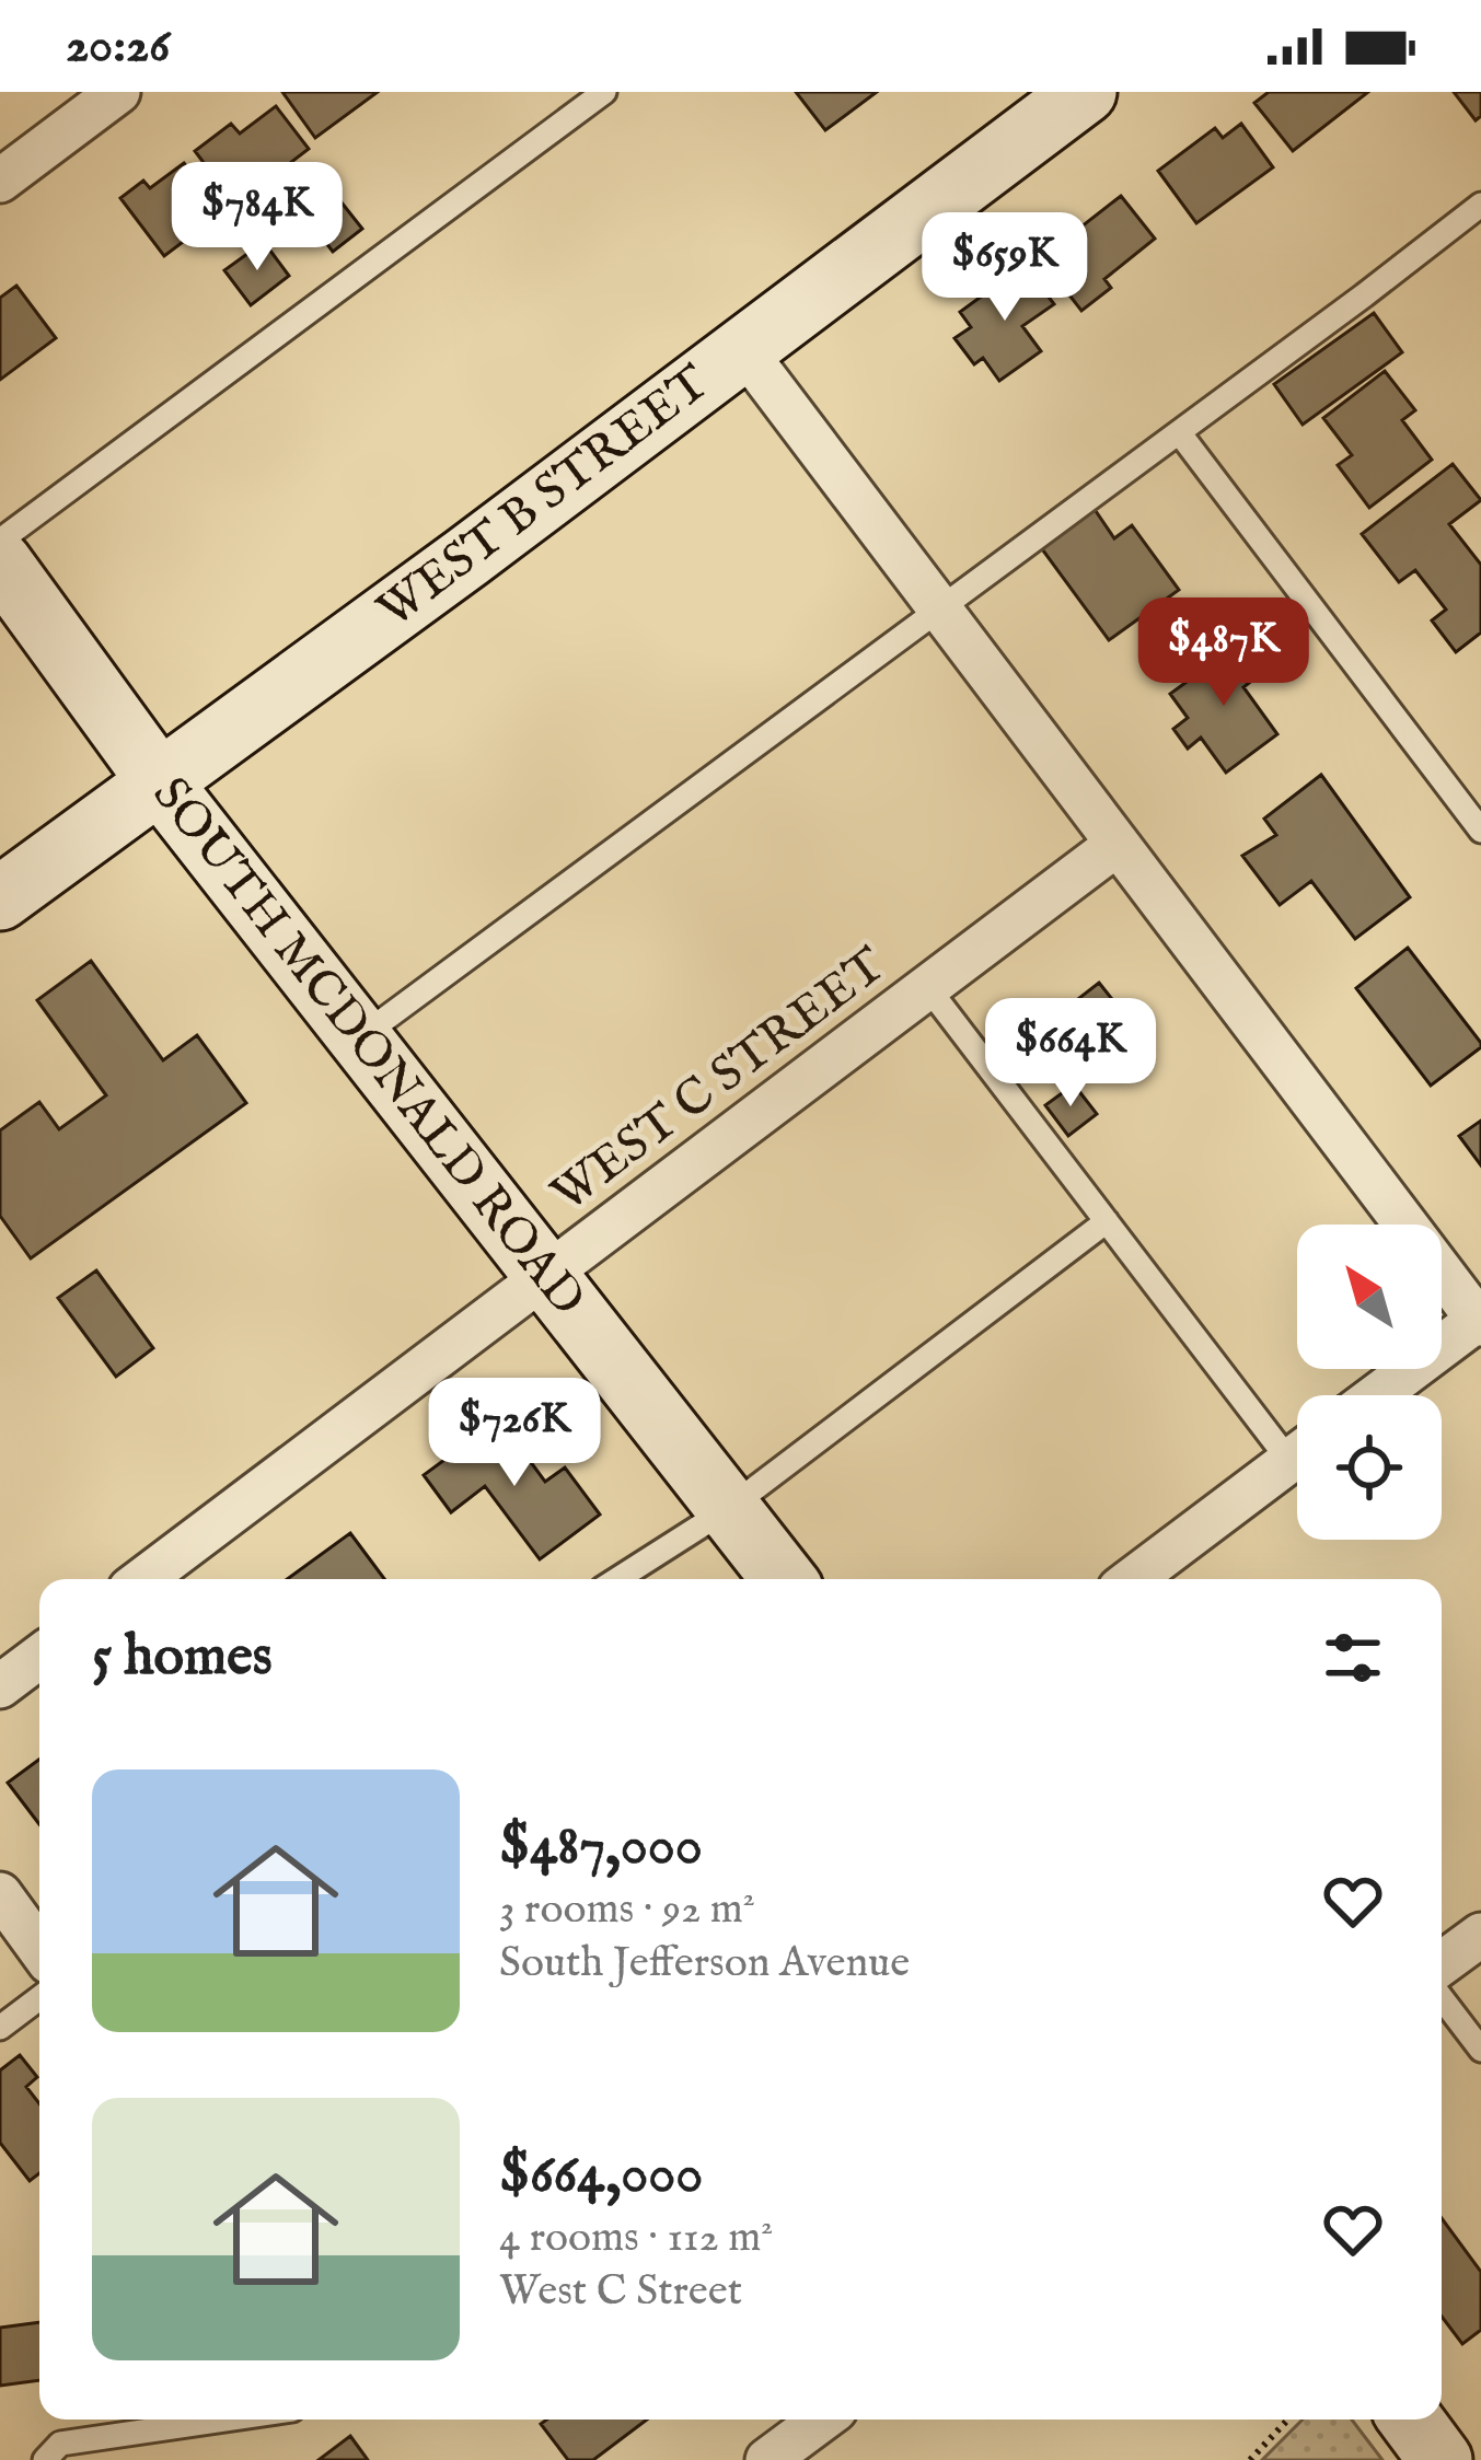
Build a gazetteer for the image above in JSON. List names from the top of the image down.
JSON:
{
  "streets": {
    "street": ["WEST B STREET", "SOUTH MCDONALD ROAD", "WEST C STREET"]
  },
  "crossings": [
    ["WEST B STREET", "SOUTH MCDONALD ROAD"],
    ["SOUTH MCDONALD ROAD", "WEST C STREET"]
  ],
  "north": "top left",
  "page": {
    "status": "20:26",
    "price": [
      "$784K",
      "$659K",
      "$487K",
      "$664K",
      "$726K"
    ],
    "heading": "5 homes",
    "list": [
      {
        "name": "$487,000",
        "note": "3 rooms · 92 m² · South Jefferson Avenue"
      },
      {
        "name": "$664,000",
        "note": "4 rooms · 112 m² · West C Street"
      }
    ]
  }
}
